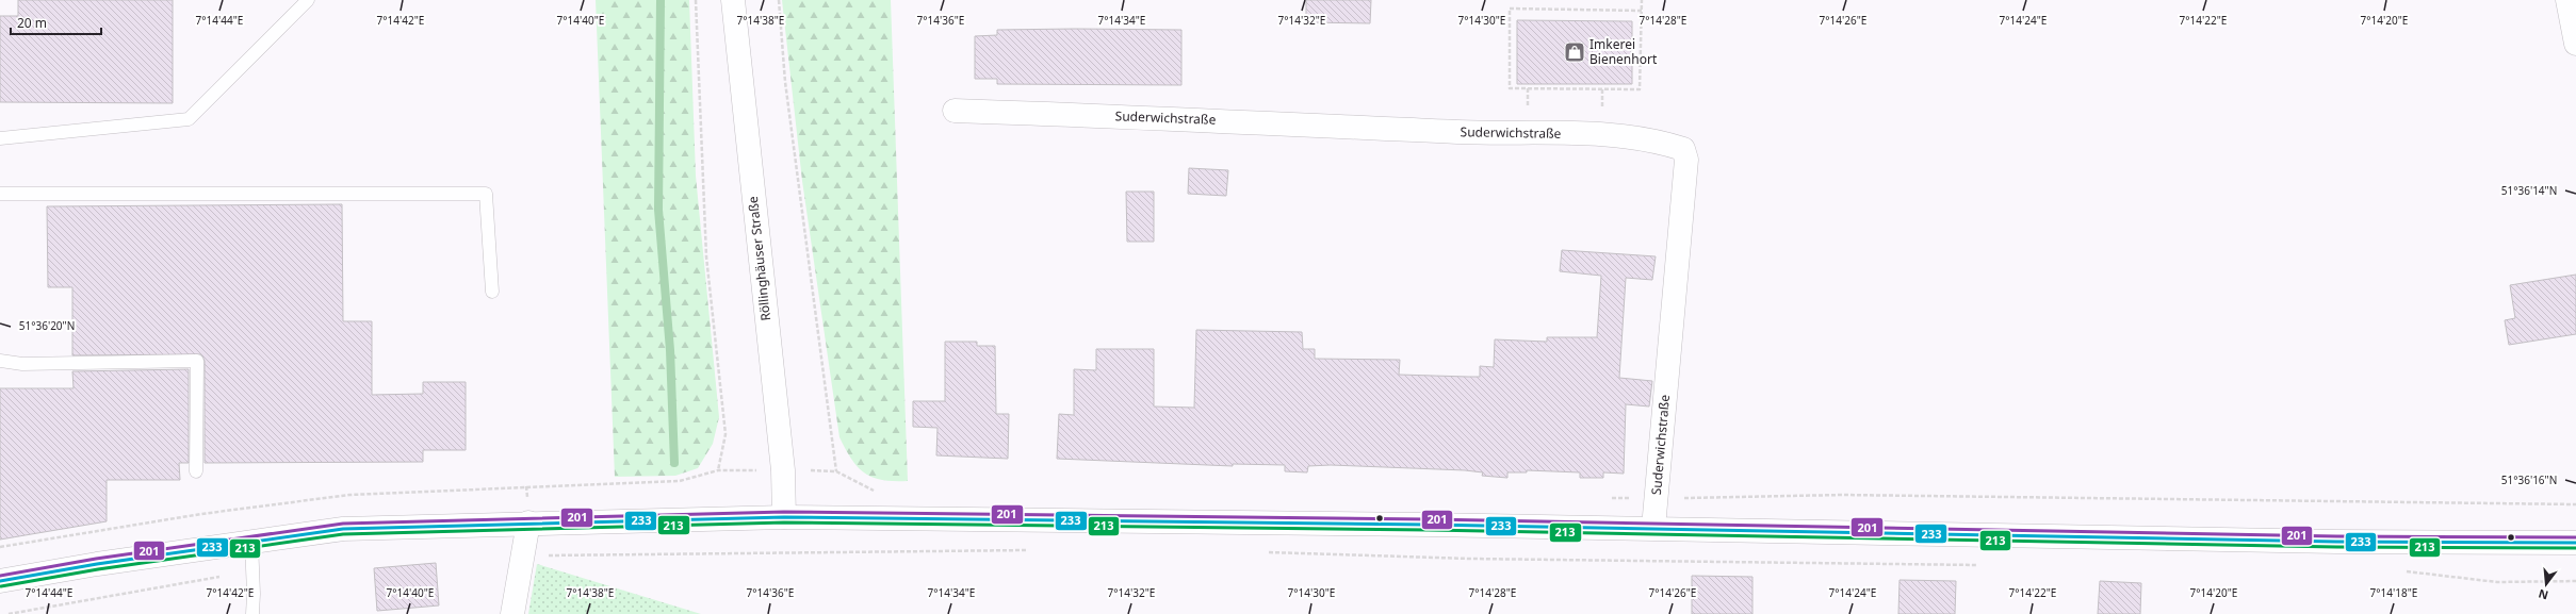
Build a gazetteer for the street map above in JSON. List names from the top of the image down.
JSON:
{
  "streets": {
    "main road": ["Suderwichstraße", "Röllinghäuser Straße"]
  },
  "places": {
    "shop": ["Imkerei Bienenhort"]
  },
  "lines": ["transit line 201", "transit line 233", "transit line 213"],
  "scale_bar": "20 m",
  "north": "bottom",
  "coordinates": [
    "7°14'44\"E",
    "7°14'42\"E",
    "7°14'40\"E",
    "7°14'38\"E",
    "7°14'36\"E",
    "7°14'34\"E",
    "7°14'32\"E",
    "7°14'30\"E",
    "7°14'28\"E",
    "7°14'26\"E",
    "7°14'24\"E",
    "7°14'22\"E",
    "7°14'20\"E",
    "51°36'14\"N",
    "51°36'20\"N",
    "51°36'16\"N",
    "7°14'18\"E"
  ]
}
